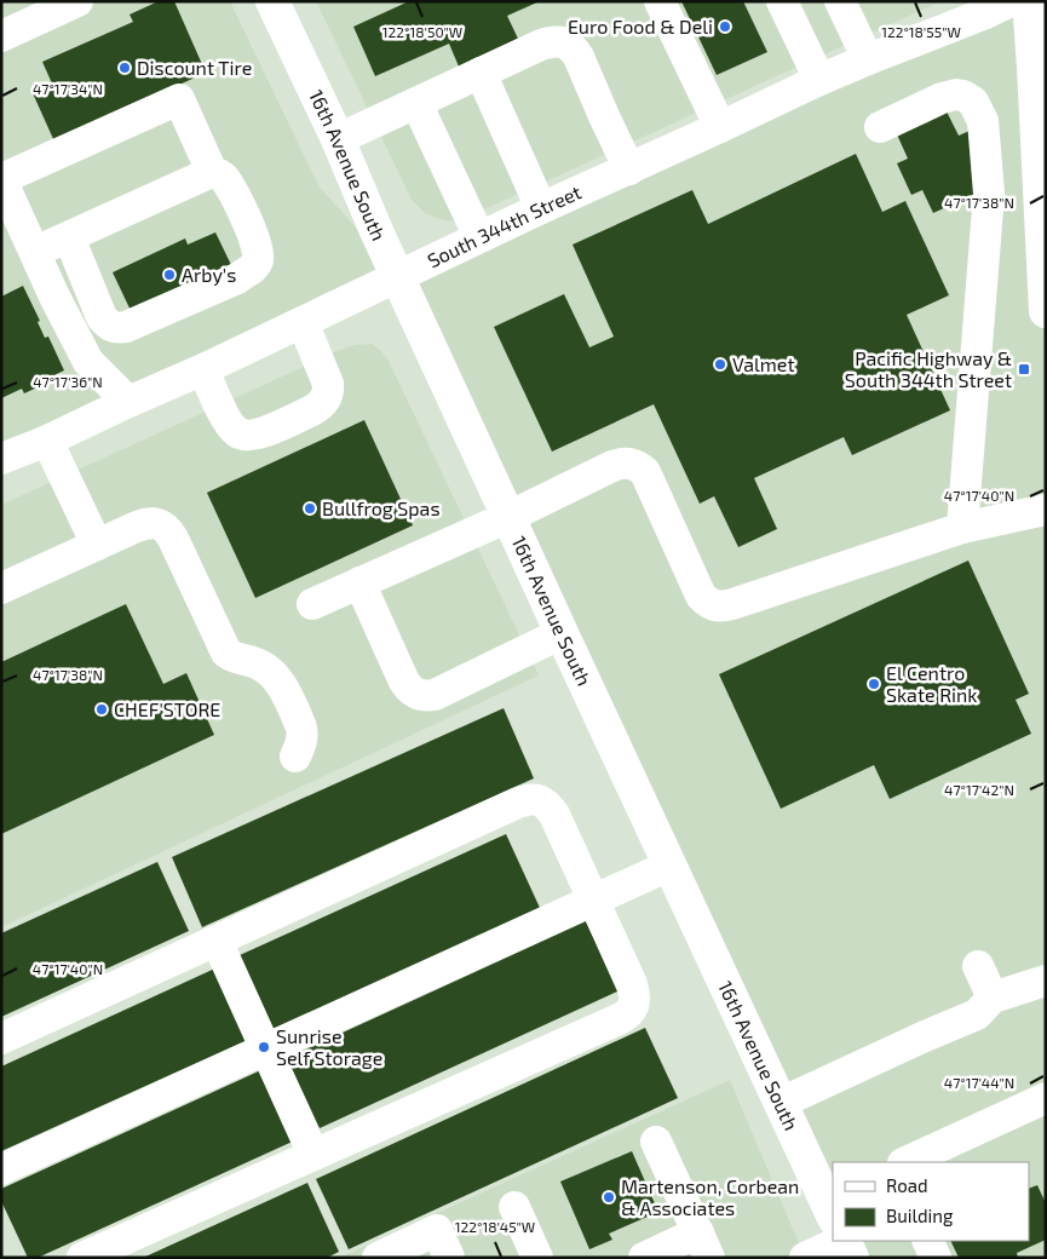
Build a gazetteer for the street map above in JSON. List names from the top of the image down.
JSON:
{
  "streets": {
    "main road": ["16th Avenue South"],
    "street": ["South 344th Street"]
  },
  "crossings": [
    ["16th Avenue South", "South 344th Street"]
  ],
  "places": {
    "other": [
      "Euro Food & Deli",
      "Discount Tire",
      "Arby's",
      "Valmet",
      "Bullfrog Spas",
      "El Centro Skate Rink",
      "CHEF'STORE",
      "Sunrise Self Storage",
      "Martenson, Corbean & Associates"
    ],
    "transit": ["Pacific Highway & South 344th Street"]
  },
  "legend": ["Road", "Building"],
  "coordinates": [
    "122°18'50\"W",
    "122°18'55\"W",
    "47°17'34\"N",
    "47°17'38\"N",
    "47°17'36\"N",
    "47°17'40\"N",
    "47°17'42\"N",
    "47°17'44\"N",
    "122°18'45\"W"
  ]
}
